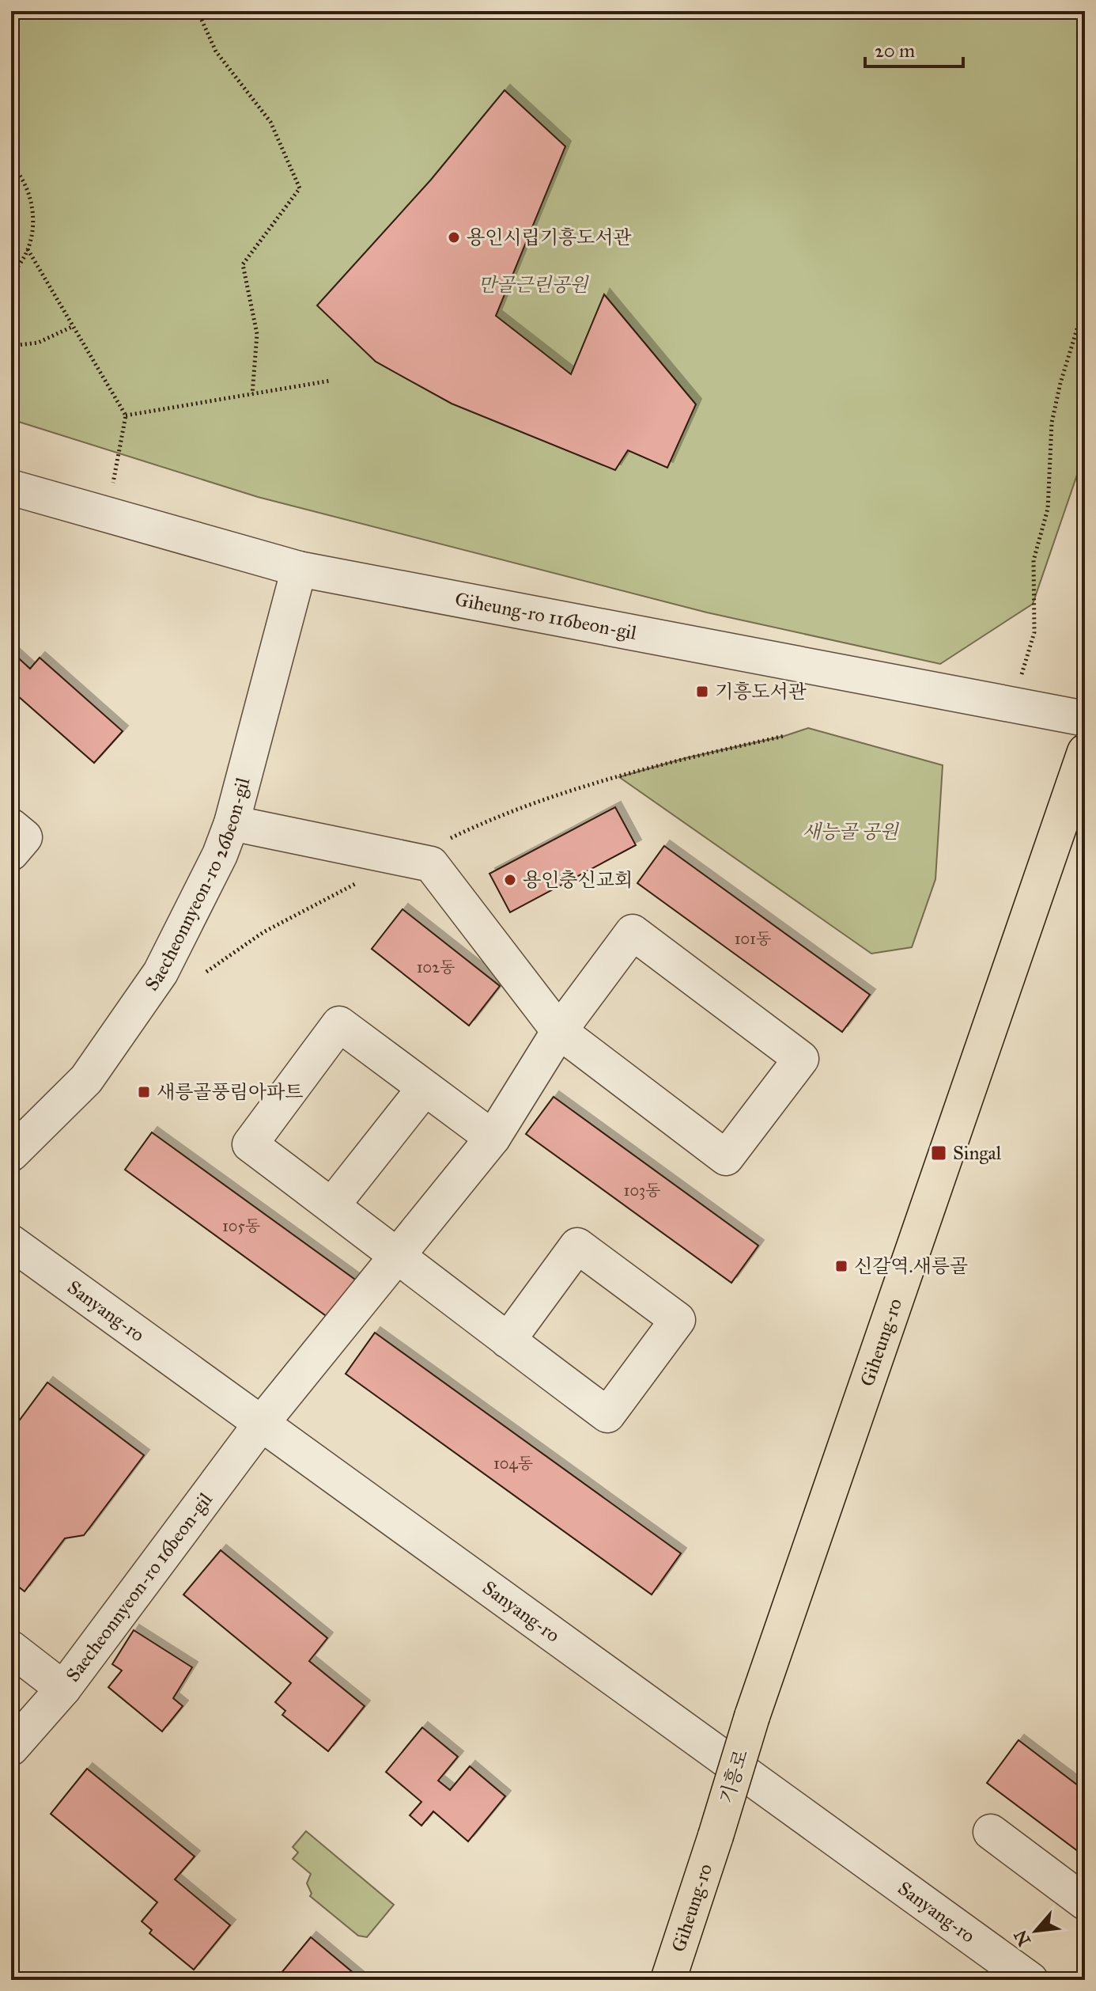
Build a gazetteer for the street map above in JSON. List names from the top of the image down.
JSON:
{
  "streets": {
    "main road": ["Giheung-ro", "기흥로"],
    "street": [
      "Giheung-ro 116beon-gil",
      "Saecheonnyeon-ro 26beon-gil",
      "Sanyang-ro",
      "Saecheonnyeon-ro 16beon-gil"
    ]
  },
  "crossings": [
    ["Giheung-ro 116beon-gil", "Saecheonnyeon-ro 26beon-gil"],
    ["Sanyang-ro", "Saecheonnyeon-ro 16beon-gil"],
    ["Giheung-ro", "기흥로"]
  ],
  "parks": ["만골근린공원", "새능골 공원"],
  "places": {
    "other": ["용인시립기흥도서관", "용인충신교회"],
    "transit": [
      "기흥도서관",
      "새릉골풍림아파트",
      "Singal",
      "신갈역.새릉골"
    ]
  },
  "house_numbers": [
    "101동",
    "102동",
    "103동",
    "105동",
    "104동"
  ],
  "scale_bar": "20 m",
  "north": "bottom left"
}
